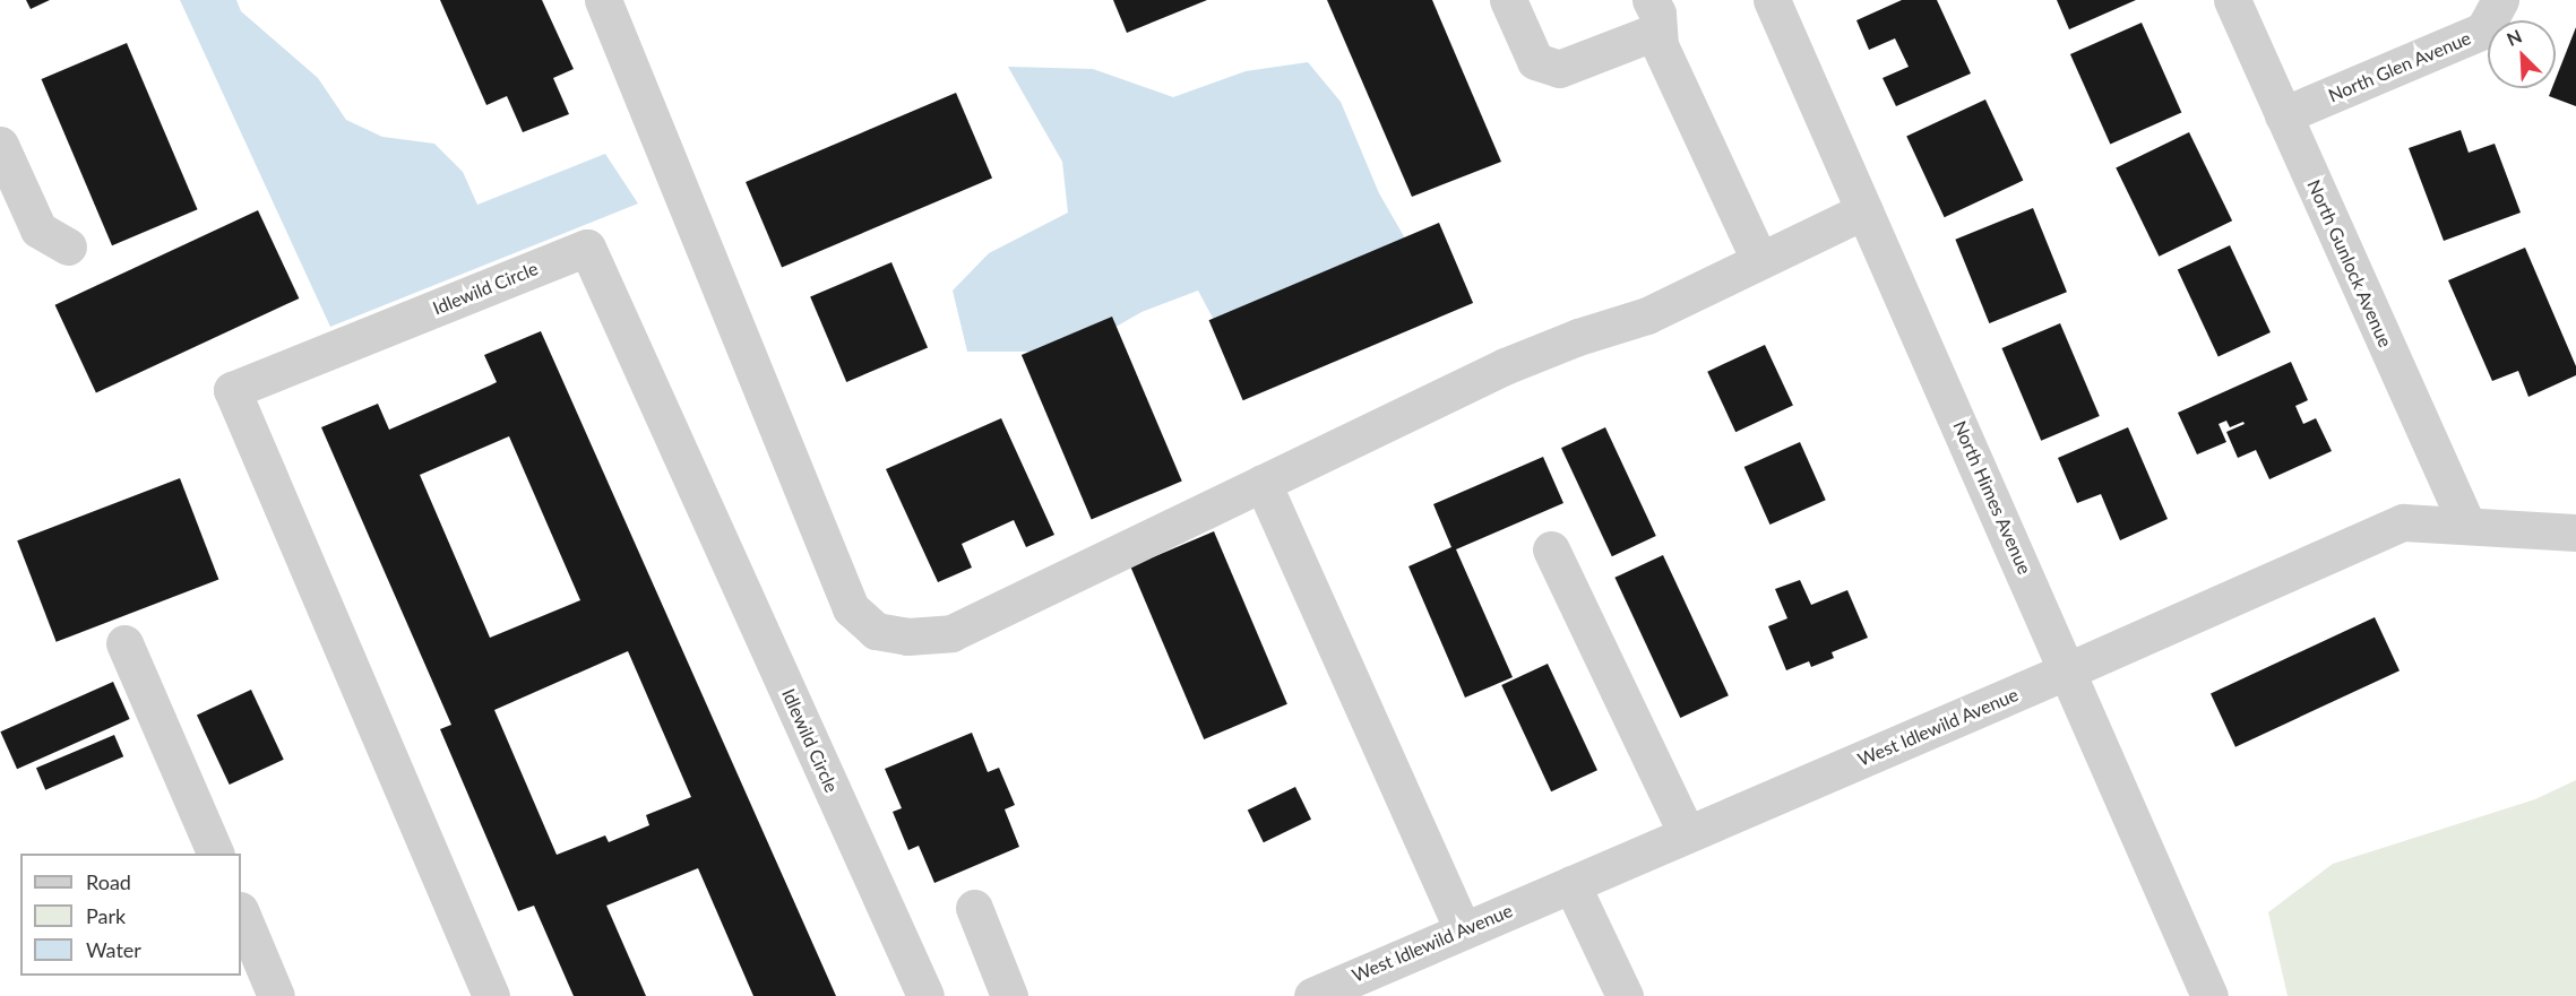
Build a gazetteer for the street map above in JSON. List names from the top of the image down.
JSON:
{
  "streets": {
    "street": [
      "North Glen Avenue",
      "North Gunlock Avenue",
      "Idlewild Circle",
      "North Himes Avenue",
      "West Idlewild Avenue"
    ]
  },
  "crossings": [
    ["North Glen Avenue", "North Gunlock Avenue"],
    ["North Gunlock Avenue", "West Idlewild Avenue"],
    ["North Himes Avenue", "West Idlewild Avenue"]
  ],
  "legend": ["Road", "Park", "Water"],
  "north": "top left"
}
